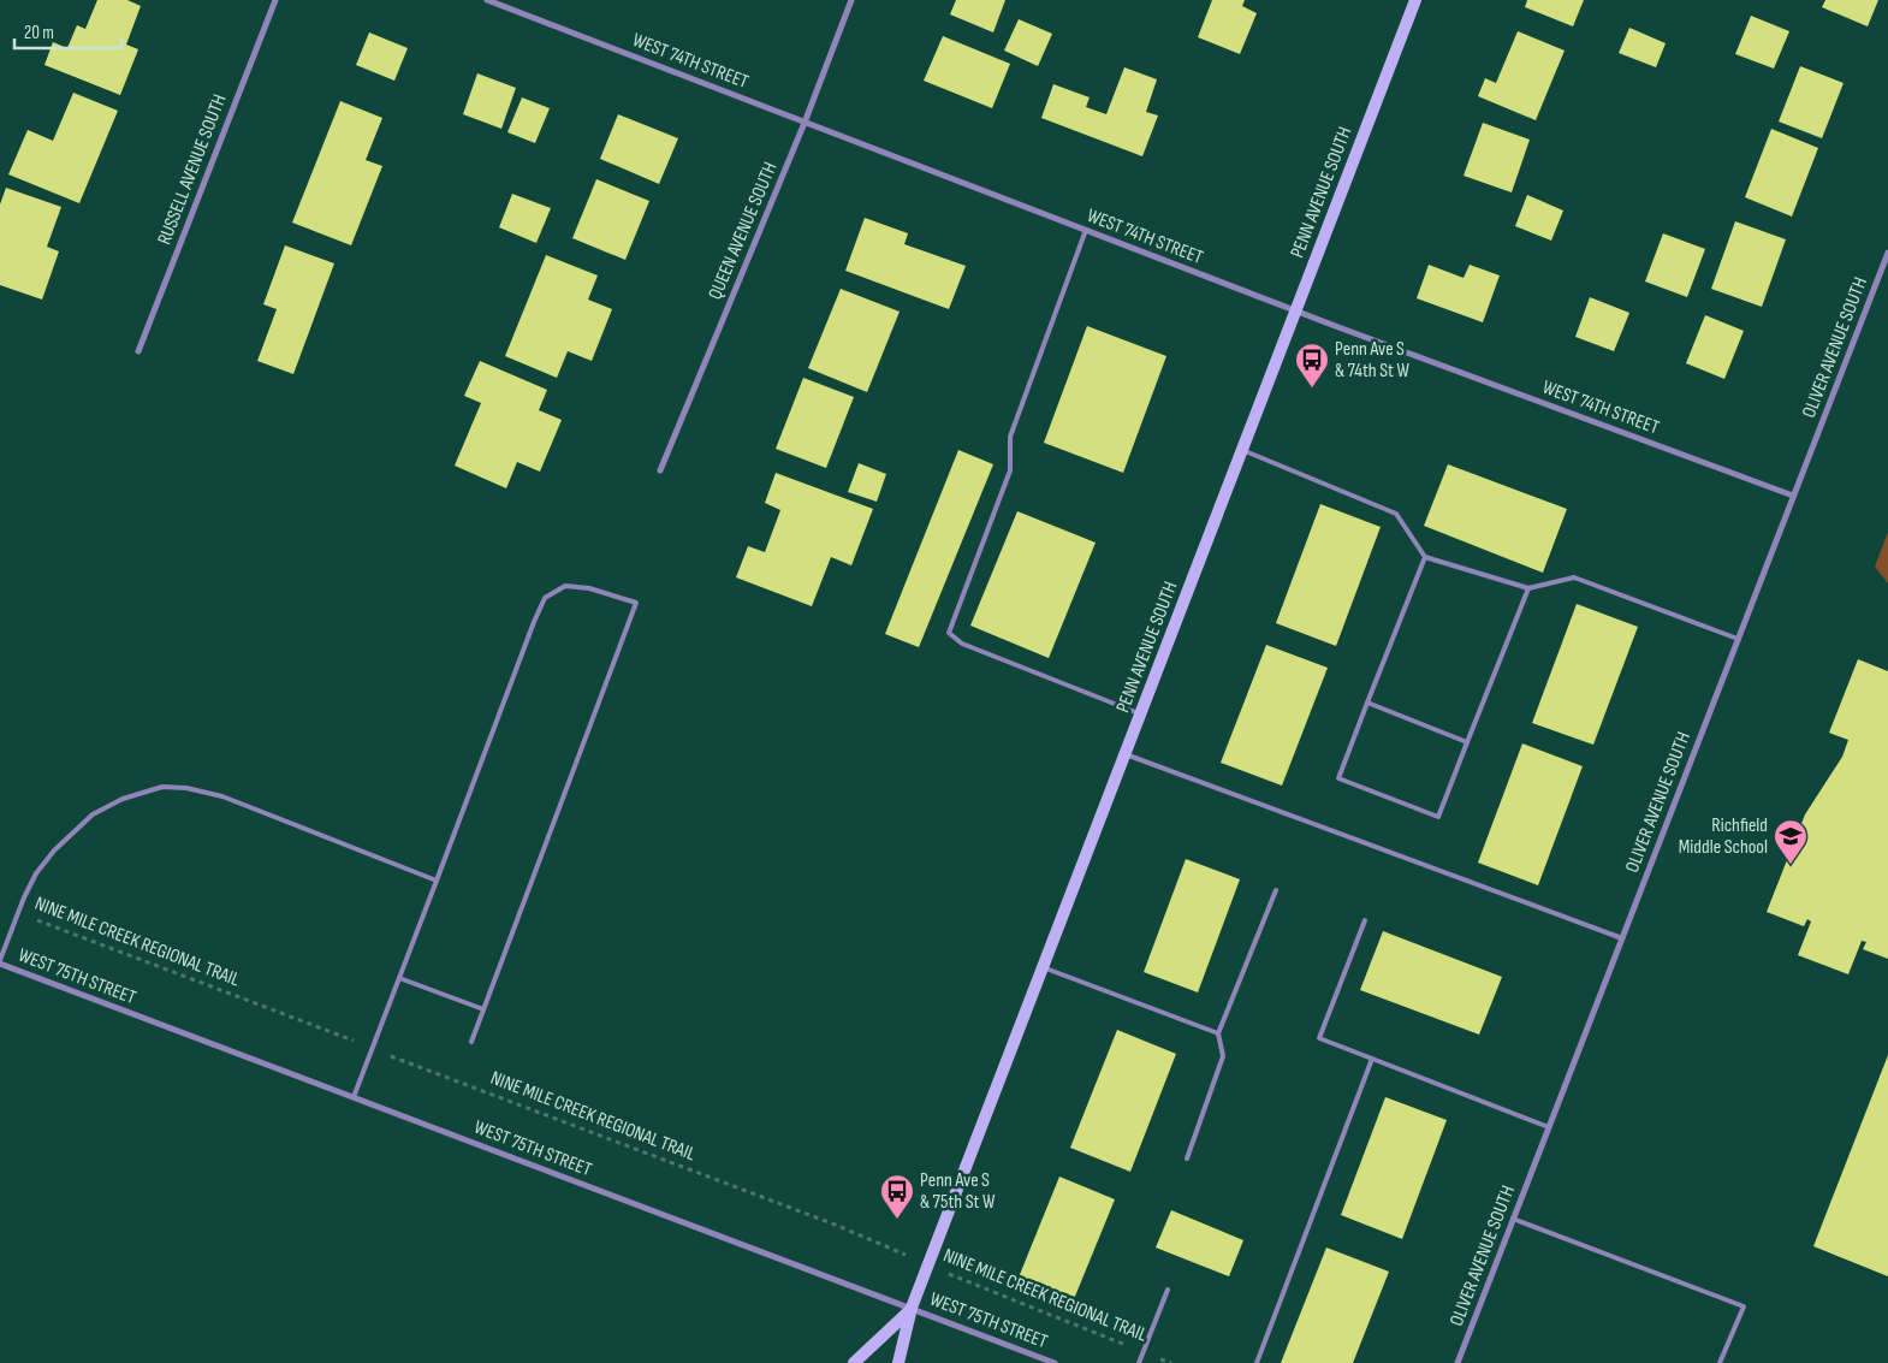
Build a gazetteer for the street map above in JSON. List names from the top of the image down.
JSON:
{
  "streets": {
    "main road": ["PENN AVENUE SOUTH"],
    "street": [
      "WEST 74TH STREET",
      "RUSSELL AVENUE SOUTH",
      "QUEEN AVENUE SOUTH",
      "OLIVER AVENUE SOUTH",
      "WEST 75TH STREET"
    ],
    "path": ["NINE MILE CREEK REGIONAL TRAIL"]
  },
  "crossings": [
    ["WEST 74TH STREET", "PENN AVENUE SOUTH"],
    ["WEST 74TH STREET", "QUEEN AVENUE SOUTH"],
    ["WEST 74TH STREET", "OLIVER AVENUE SOUTH"],
    ["PENN AVENUE SOUTH", "NINE MILE CREEK REGIONAL TRAIL"],
    ["PENN AVENUE SOUTH", "WEST 75TH STREET"]
  ],
  "places": {
    "bus stop": ["Penn Ave S & 74th St W", "Penn Ave S & 75th St W"],
    "school or university": ["Richfield Middle School"]
  },
  "scale_bar": "20 m"
}
